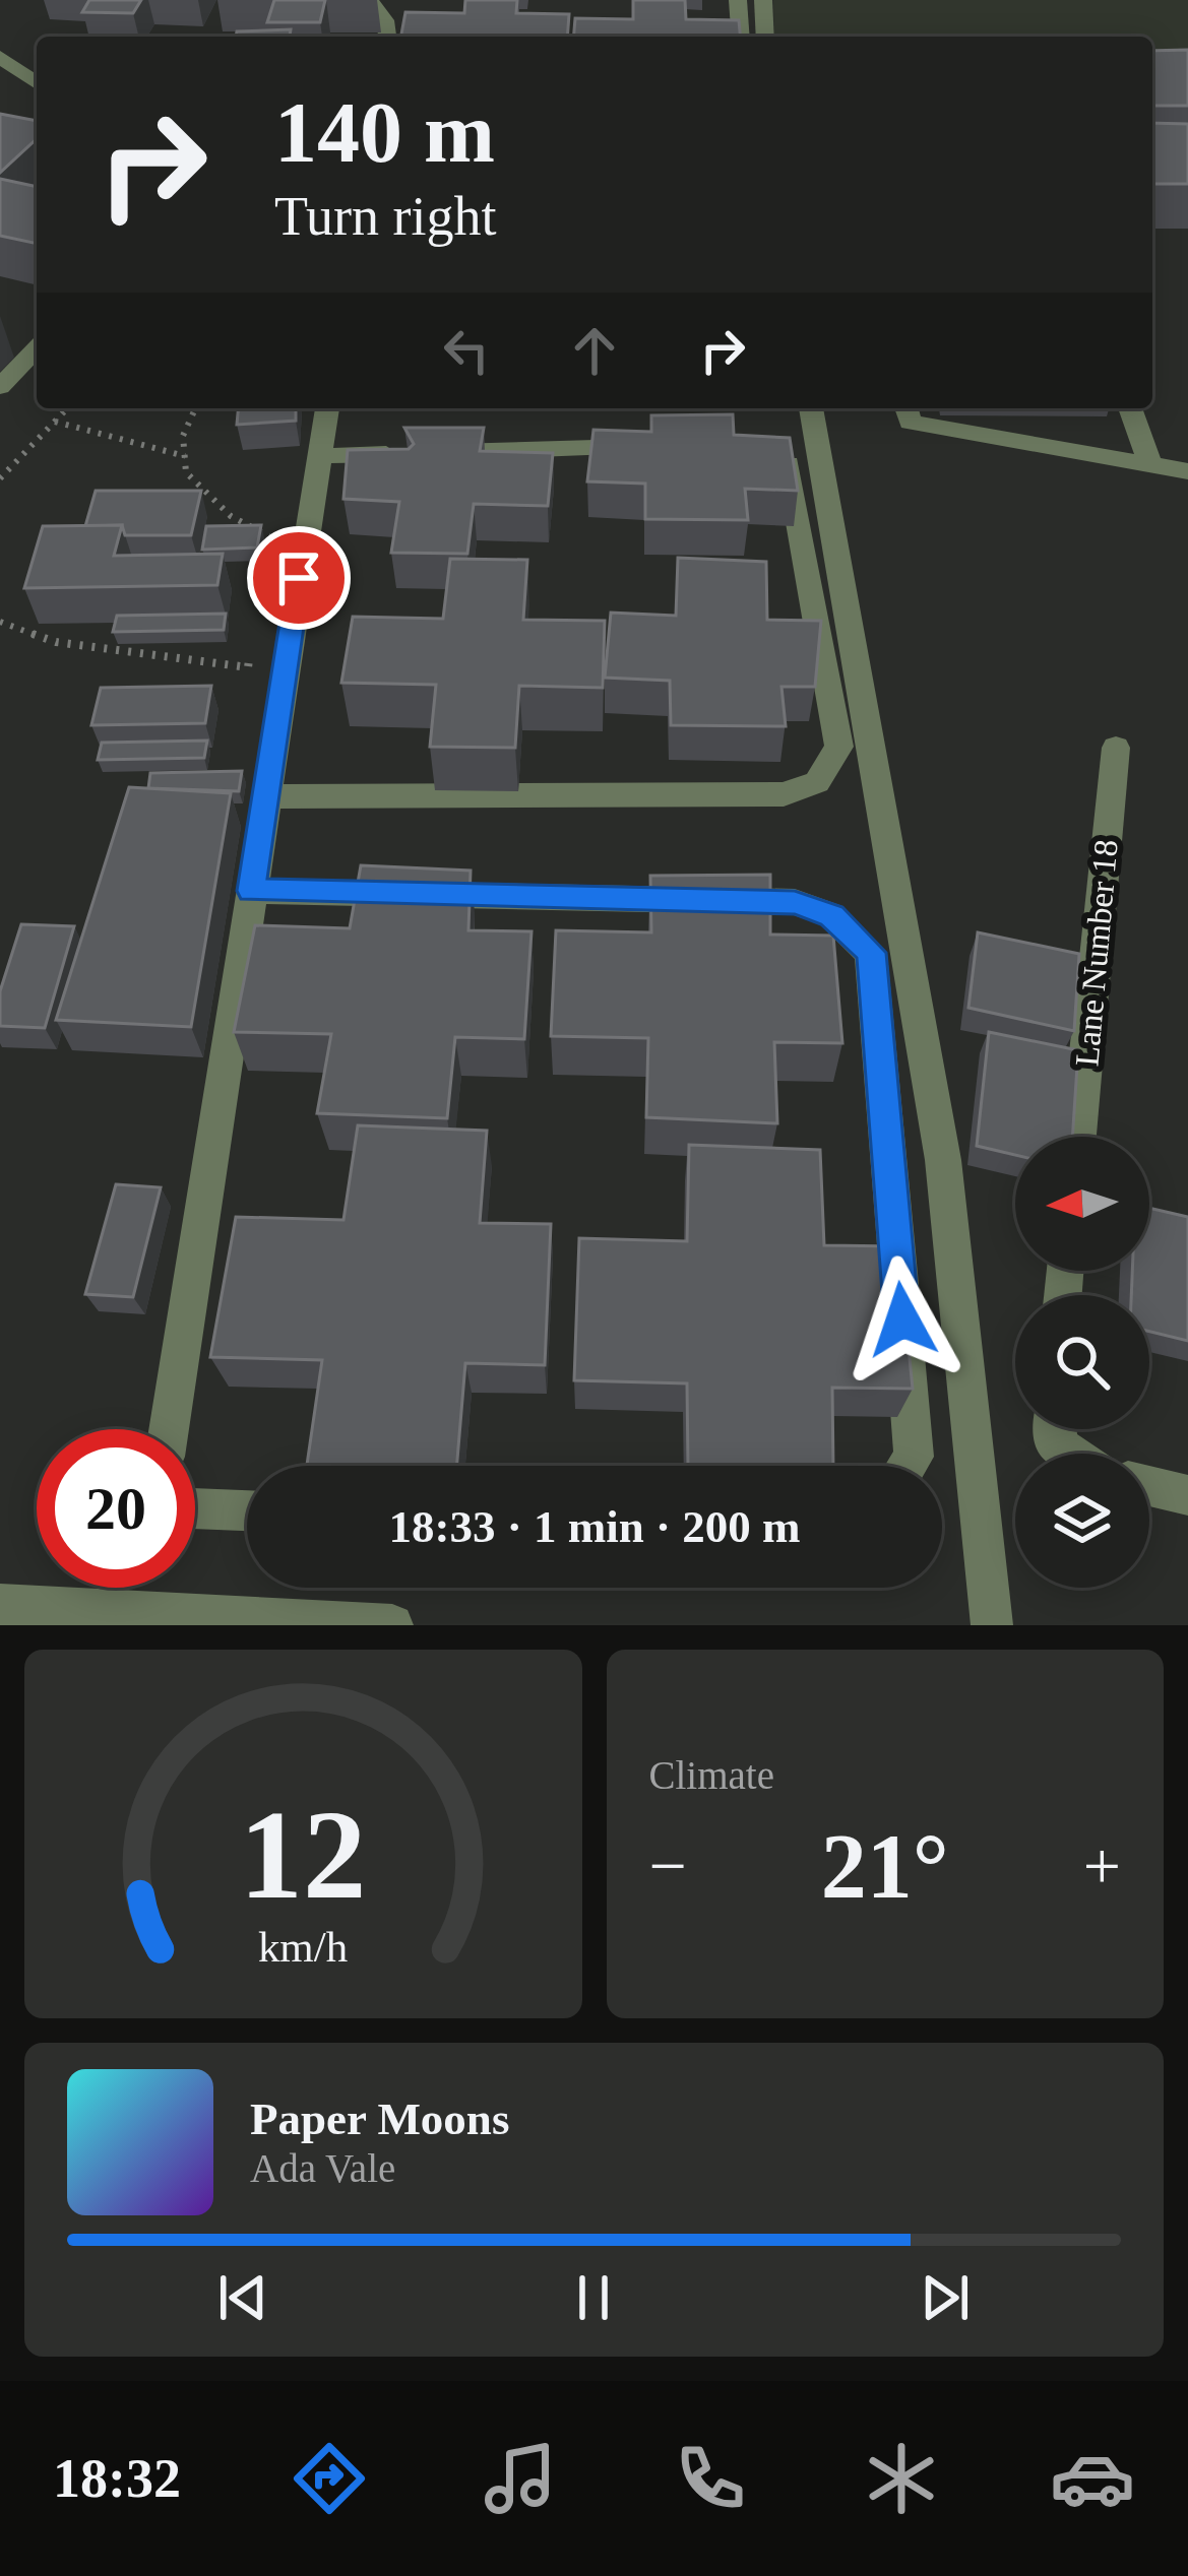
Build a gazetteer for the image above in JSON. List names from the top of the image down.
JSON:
{
  "streets": {
    "street": ["Lane Number 18"]
  },
  "north": "left",
  "page": {
    "turn": ["140 m", "Turn right"],
    "limit": "20",
    "trip": "18:33 · 1 min · 200 m",
    "tile": "Climate",
    "heat": ["−", "21°", "+"],
    "song": ["Paper Moons", "Ada Vale"],
    "tabs": "18:32",
    "gauge": ["12", "km/h"]
  }
}
